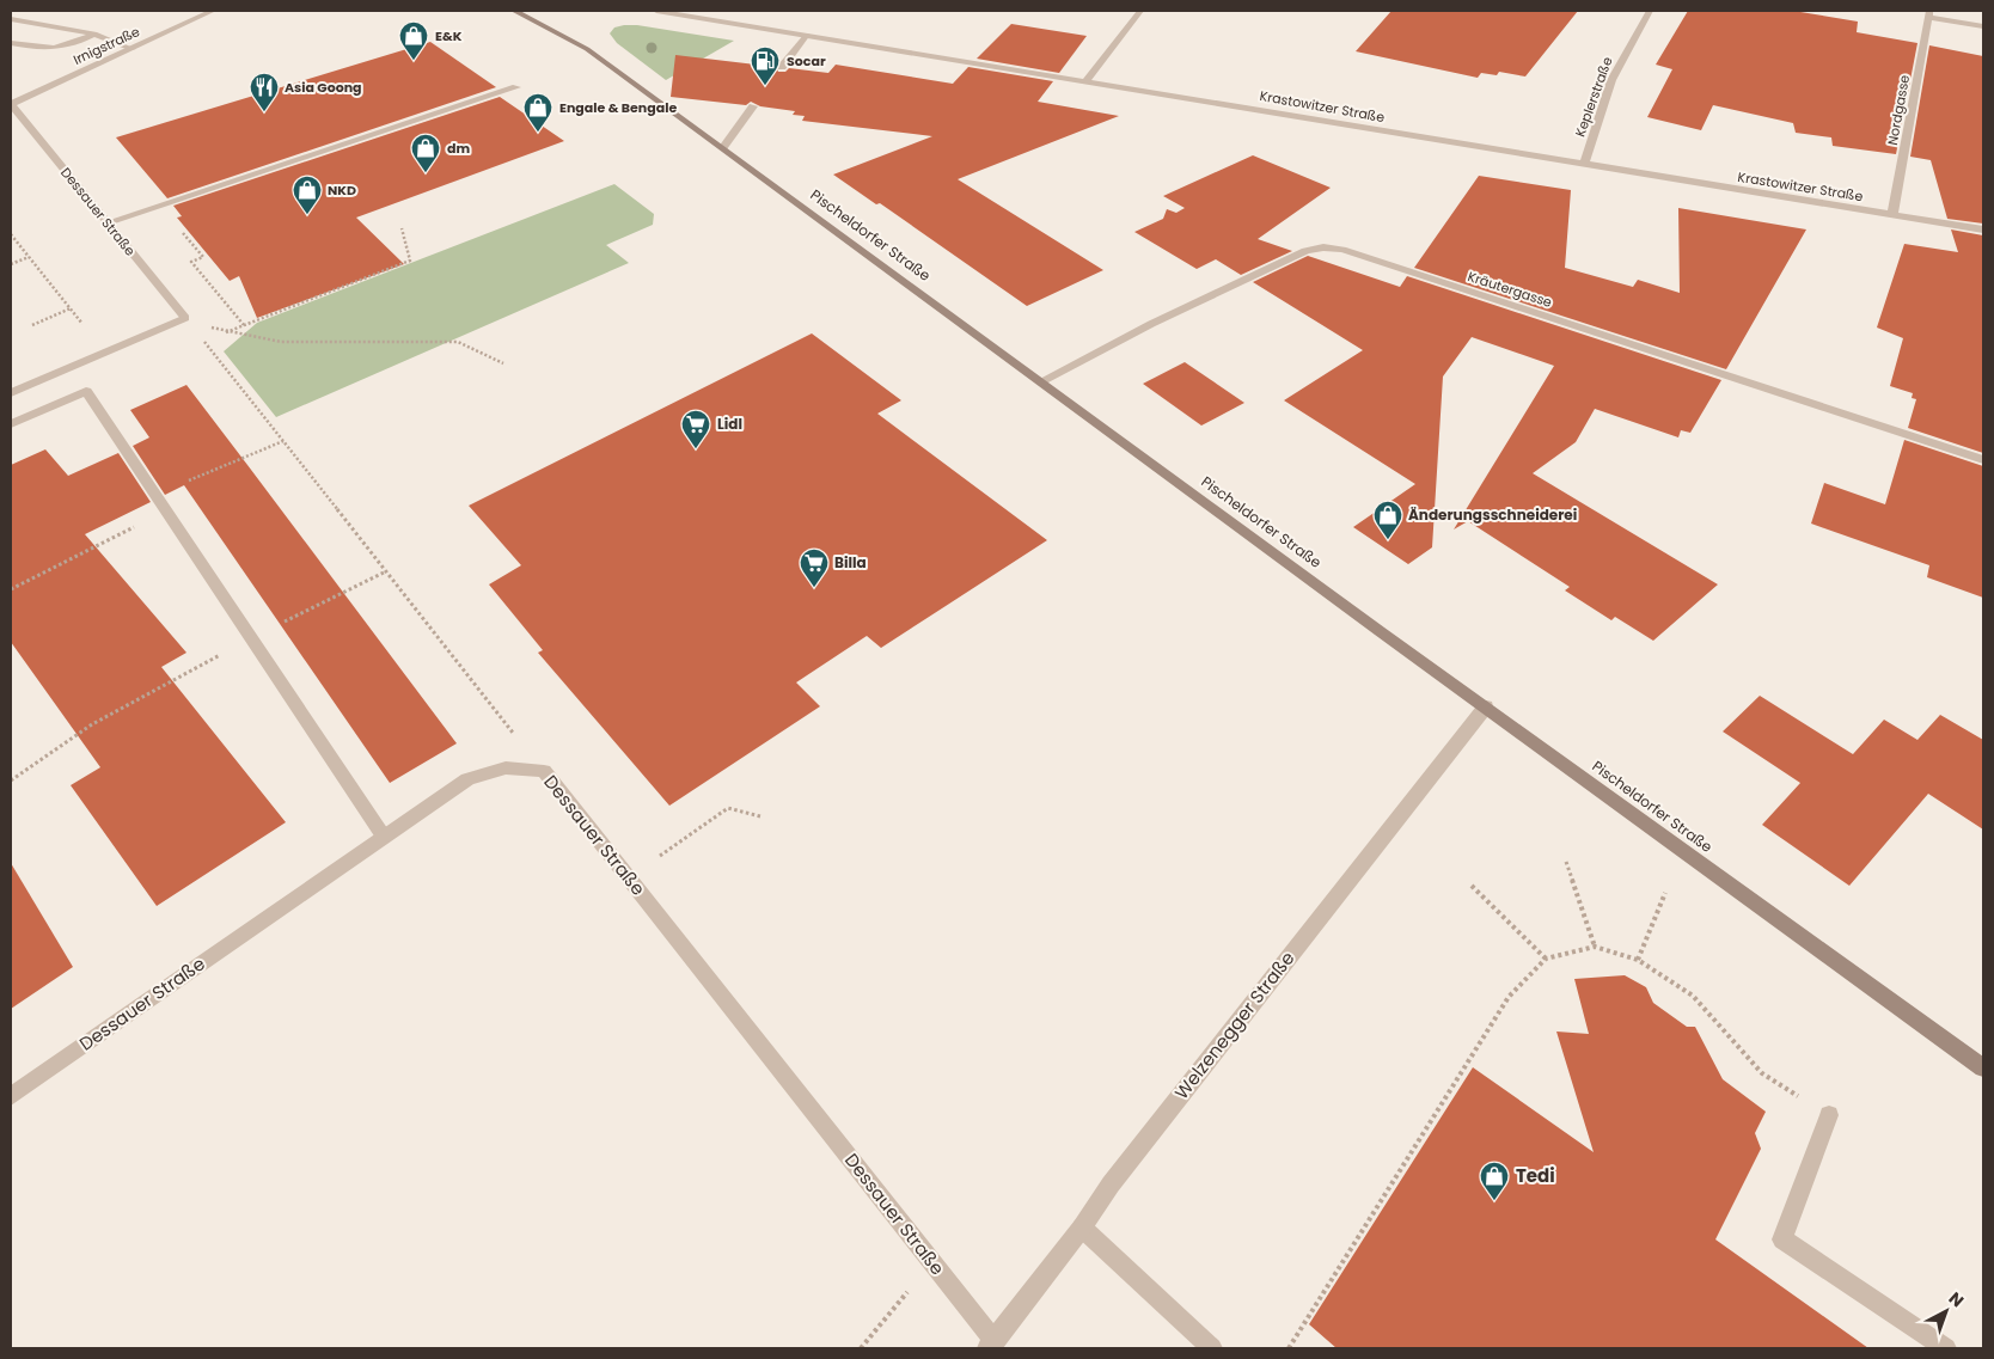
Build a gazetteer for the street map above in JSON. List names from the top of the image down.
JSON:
{
  "streets": {
    "main road": ["Pischeldorfer Straße"],
    "street": [
      "Irnigstraße",
      "Keplerstraße",
      "Krastowitzer Straße",
      "Nordgasse",
      "Dessauer Straße",
      "Kräutergasse",
      "Welzenegger Straße"
    ]
  },
  "crossings": [
    ["Irnigstraße", "Dessauer Straße"],
    ["Keplerstraße", "Krastowitzer Straße"],
    ["Krastowitzer Straße", "Nordgasse"],
    ["Dessauer Straße", "Welzenegger Straße"],
    ["Pischeldorfer Straße", "Kräutergasse"],
    ["Pischeldorfer Straße", "Welzenegger Straße"]
  ],
  "places": {
    "shop": [
      "E&K",
      "Engale & Bengale",
      "dm",
      "NKD",
      "Änderungsschneiderei",
      "Tedi"
    ],
    "fuel station": ["Socar"],
    "restaurant": ["Asia Goong"],
    "supermarket": ["Lidl", "Billa"]
  },
  "north": "top right"
}
